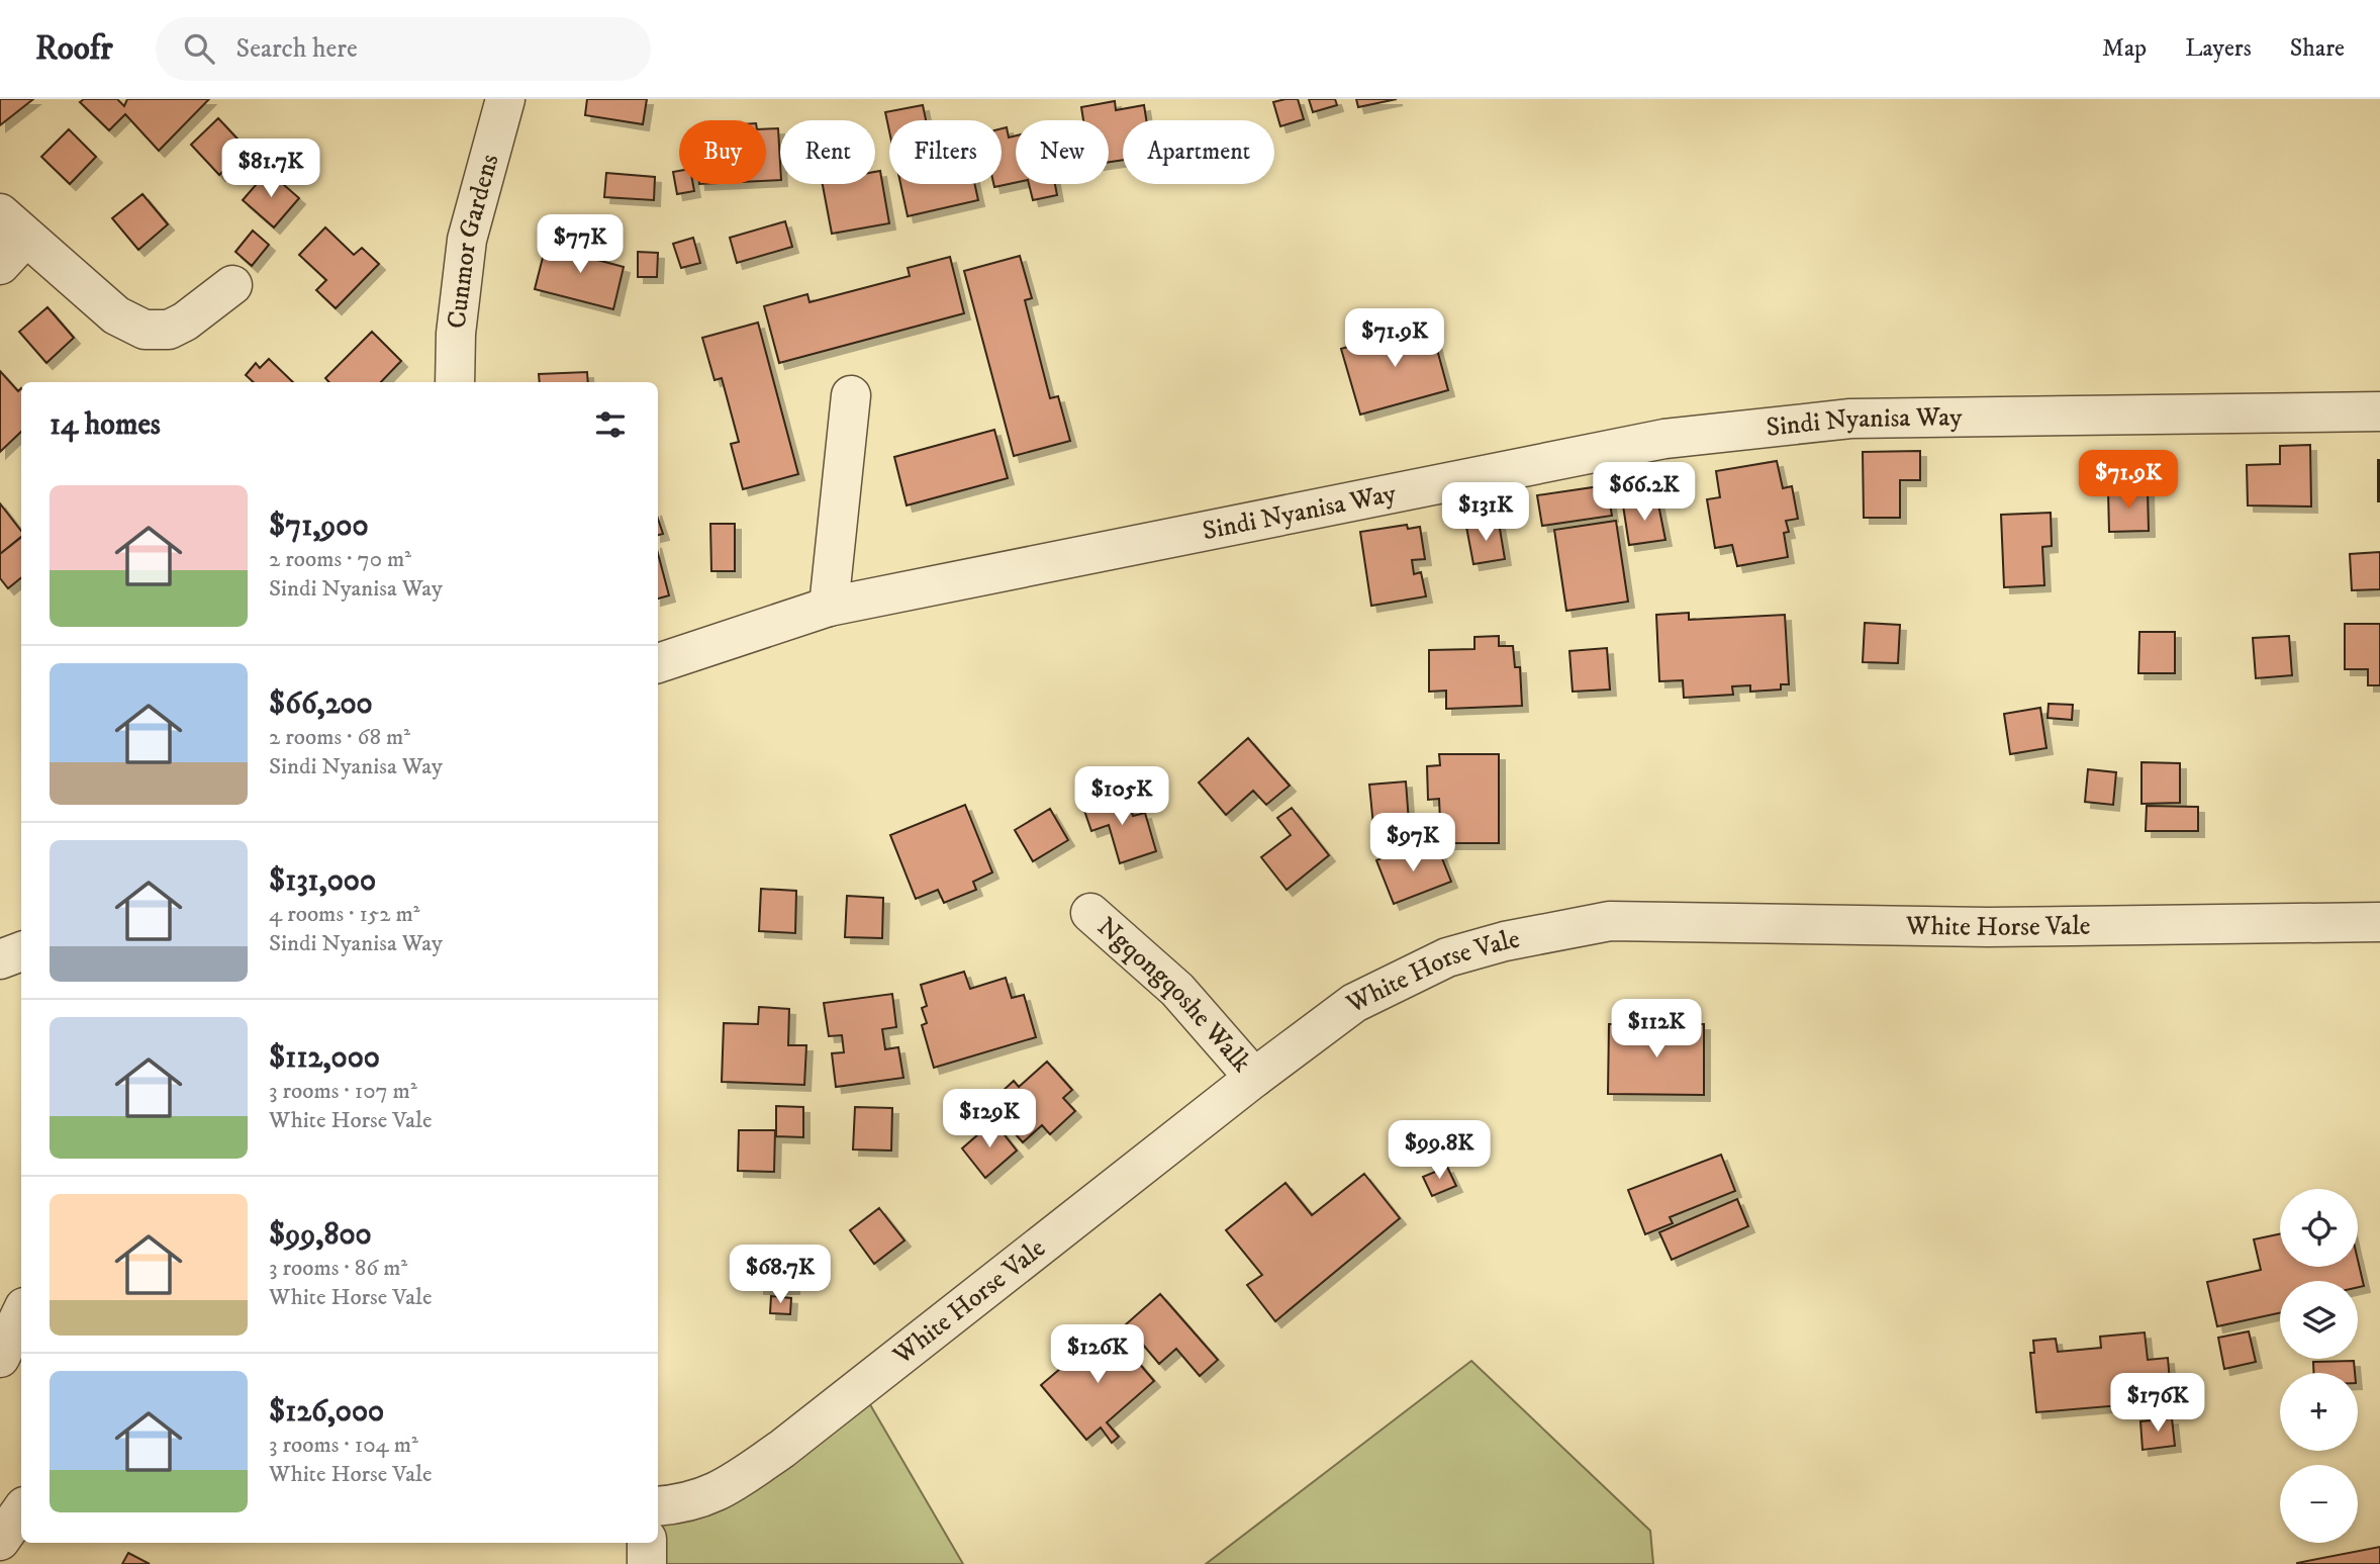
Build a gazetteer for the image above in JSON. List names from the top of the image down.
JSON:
{
  "streets": {
    "street": [
      "Cunmor Gardens",
      "Sindi Nyanisa Way",
      "White Horse Vale",
      "Ngqongqoshe Walk"
    ]
  },
  "crossings": [
    ["White Horse Vale", "Ngqongqoshe Walk"]
  ],
  "page": {
    "header": "Roofr",
    "search": "Search here",
    "nav": ["Map", "Layers", "Share"],
    "chip": [
      "Buy",
      "Rent",
      "Filters",
      "New",
      "Apartment"
    ],
    "price": [
      "$81.7K",
      "$77K",
      "$71.9K",
      "$71.9K",
      "$66.2K",
      "$131K",
      "$105K",
      "$97K",
      "$112K",
      "$129K",
      "$99.8K",
      "$68.7K",
      "$126K",
      "$176K"
    ],
    "heading": "14 homes",
    "list": [
      {
        "name": "$71,900",
        "note": "2 rooms · 70 m² · Sindi Nyanisa Way"
      },
      {
        "name": "$66,200",
        "note": "2 rooms · 68 m² · Sindi Nyanisa Way"
      },
      {
        "name": "$131,000",
        "note": "4 rooms · 152 m² · Sindi Nyanisa Way"
      },
      {
        "name": "$112,000",
        "note": "3 rooms · 107 m² · White Horse Vale"
      },
      {
        "name": "$99,800",
        "note": "3 rooms · 86 m² · White Horse Vale"
      },
      {
        "name": "$126,000",
        "note": "3 rooms · 104 m² · White Horse Vale"
      }
    ],
    "map_buttons": ["+", "−"]
  }
}
